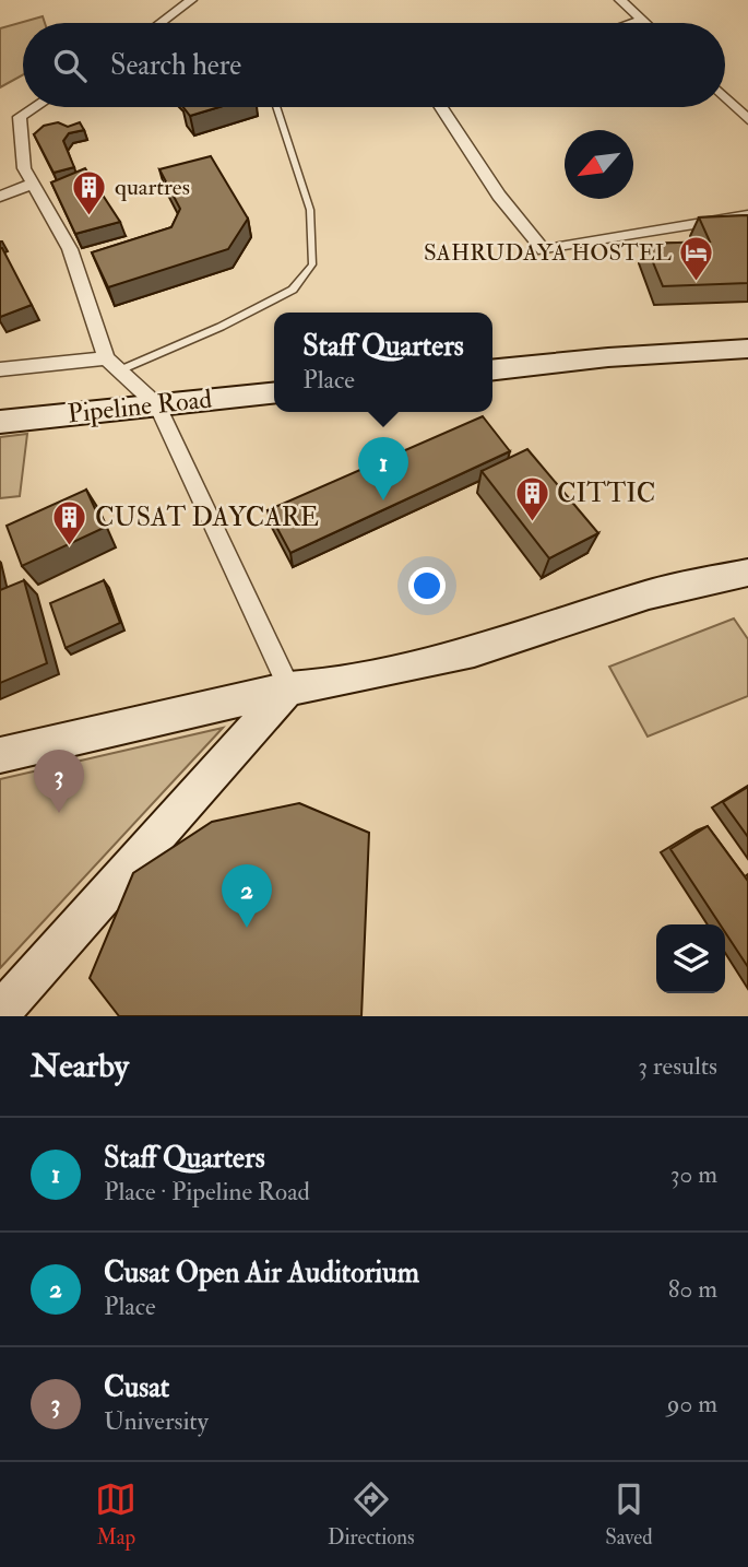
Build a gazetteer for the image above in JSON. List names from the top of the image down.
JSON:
{
  "streets": {
    "street": ["Pipeline Road"]
  },
  "places": {
    "building": ["quartres", "CITTIC", "CUSAT DAYCARE"],
    "hotel": ["SAHRUDAYA HOSTEL"]
  },
  "north": "bottom left",
  "page": {
    "search": "Search here",
    "popup": ["Staff Quarters", "Place"],
    "pins": ["1", "3", "2"],
    "heading": ["Nearby", "3 results"],
    "list": [
      {
        "mark": "1",
        "name": "Staff Quarters",
        "note": "Place · Pipeline Road",
        "value": "30 m"
      },
      {
        "mark": "2",
        "name": "Cusat Open Air Auditorium",
        "note": "Place",
        "value": "80 m"
      },
      {
        "mark": "3",
        "name": "Cusat",
        "note": "University",
        "value": "90 m"
      }
    ],
    "nav": ["Map", "Directions", "Saved"]
  }
}
